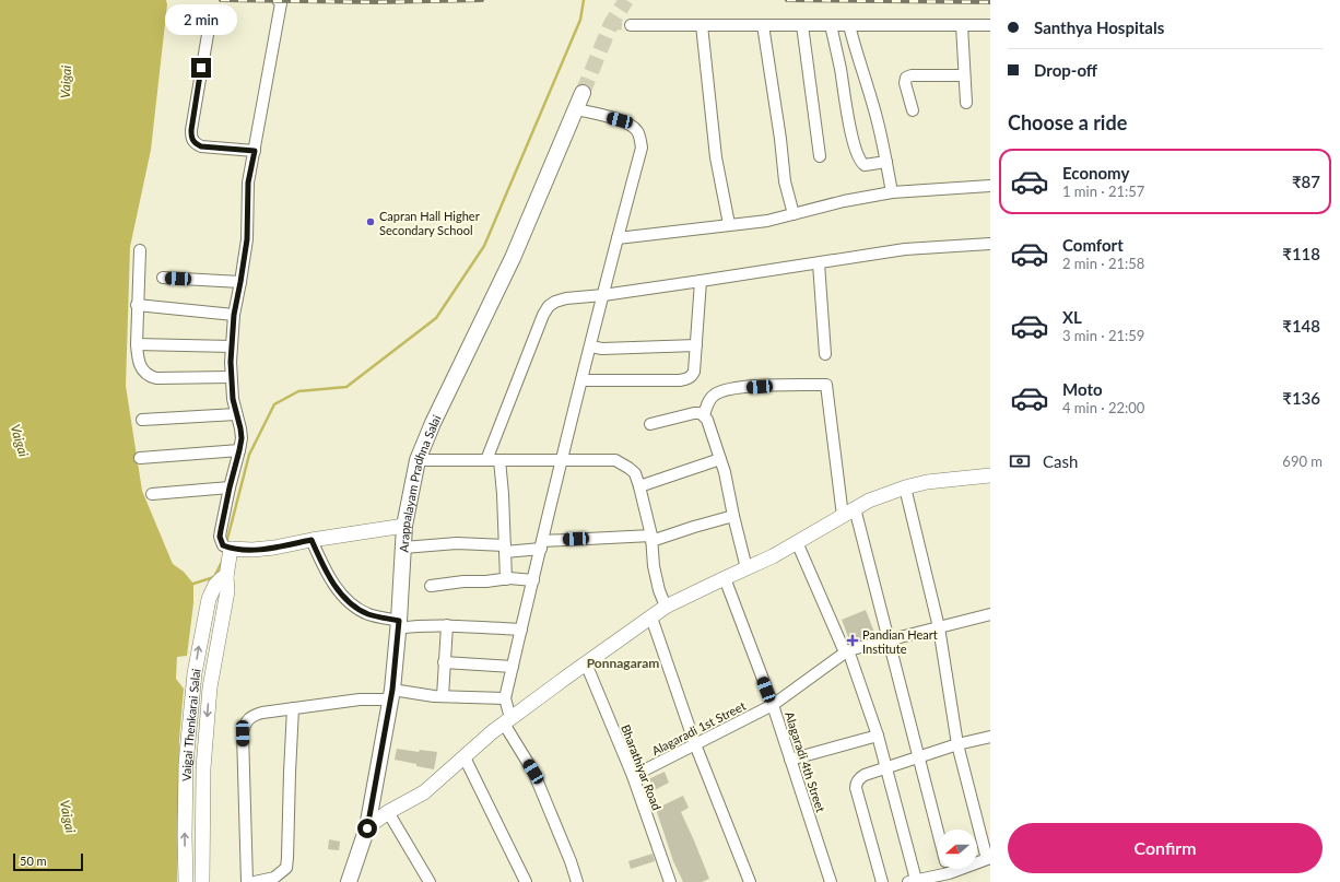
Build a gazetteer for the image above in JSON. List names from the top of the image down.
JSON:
{
  "streets": {
    "main road": ["Arappalayam Pradhna Salai"],
    "street": [
      "Vaigai Thenkarai Salai",
      "Alagaradi 1st Street",
      "Alagaradi 4th Street",
      "Bharathiyar Road"
    ]
  },
  "crossings": [
    ["Alagaradi 1st Street", "Alagaradi 4th Street"],
    ["Alagaradi 1st Street", "Bharathiyar Road"]
  ],
  "districts": ["Ponnagaram"],
  "water": ["Vaigai"],
  "places": {
    "other": ["Capran Hall Higher Secondary School"],
    "health": ["Pandian Heart Institute"]
  },
  "scale_bar": "50 m",
  "north": "left",
  "page": {
    "banner": ["Santhya Hospitals", "Drop-off"],
    "bubble": "2 min",
    "heading": "Choose a ride",
    "list": [
      {
        "name": "Economy",
        "note": "1 min · 21:57",
        "value": "₹87"
      },
      {
        "name": "Comfort",
        "note": "2 min · 21:58",
        "value": "₹118"
      },
      {
        "name": "XL",
        "note": "3 min · 21:59",
        "value": "₹148"
      },
      {
        "name": "Moto",
        "note": "4 min · 22:00",
        "value": "₹136"
      }
    ],
    "pay": ["Cash", "690 m"],
    "buttons": "Confirm",
    "scale": "50 m"
  }
}
